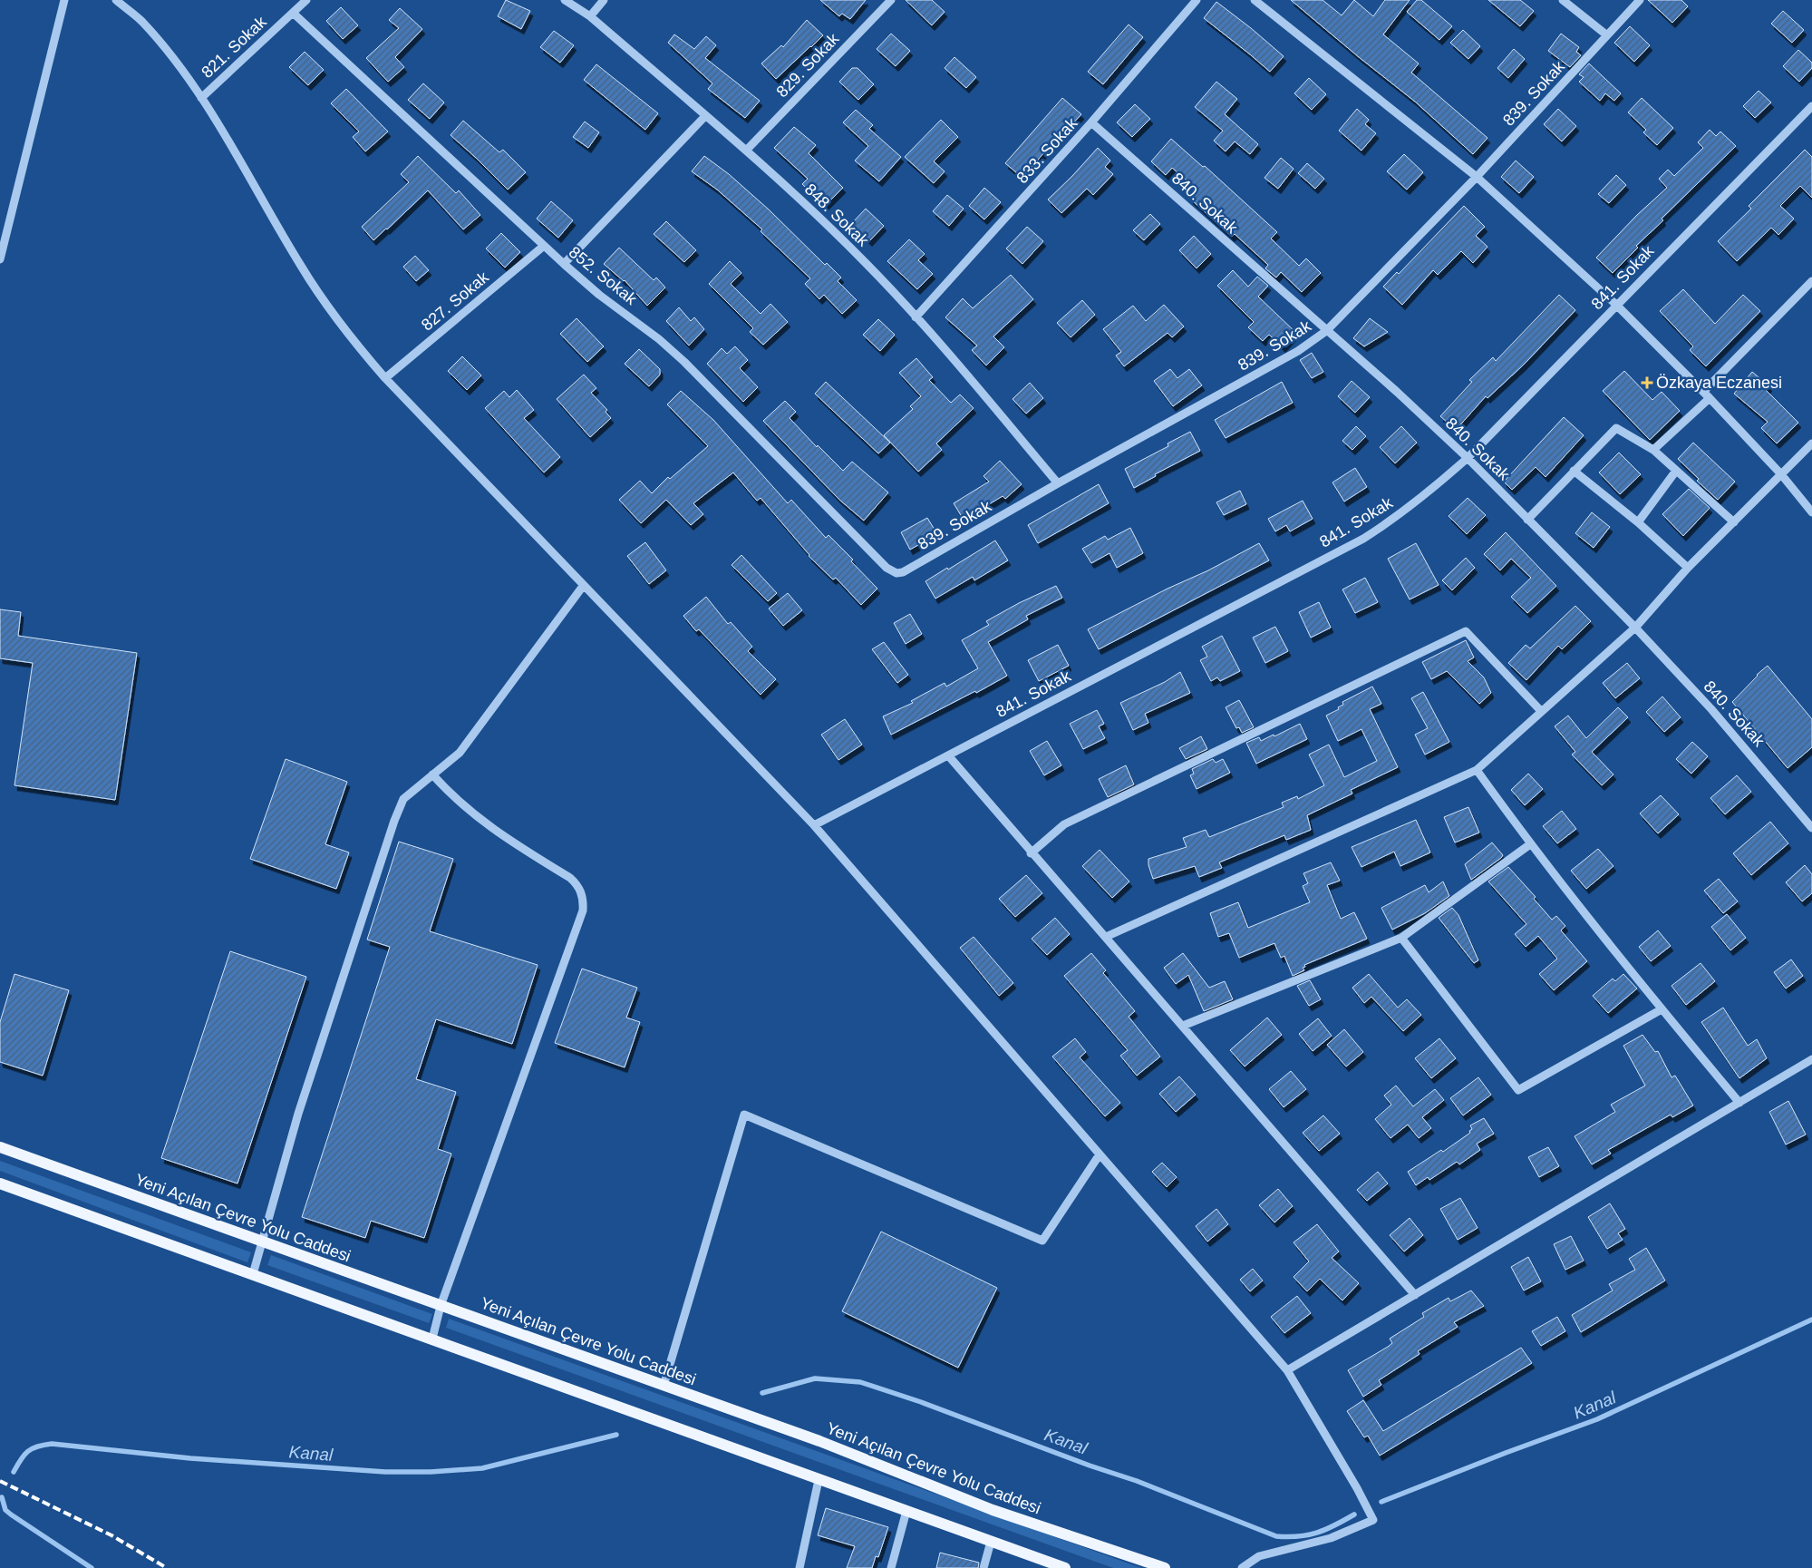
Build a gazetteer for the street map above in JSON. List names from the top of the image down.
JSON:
{
  "streets": {
    "main road": ["Yeni Açılan Çevre Yolu Caddesi"],
    "street": [
      "821. Sokak",
      "829. Sokak",
      "839. Sokak",
      "833. Sokak",
      "840. Sokak",
      "848. Sokak",
      "852. Sokak",
      "841. Sokak",
      "827. Sokak"
    ]
  },
  "crossings": [
    ["821. Sokak", "852. Sokak"],
    ["829. Sokak", "848. Sokak"],
    ["839. Sokak", "840. Sokak"],
    ["839. Sokak", "848. Sokak"],
    ["839. Sokak", "852. Sokak"],
    ["833. Sokak", "840. Sokak"],
    ["833. Sokak", "848. Sokak"],
    ["840. Sokak", "841. Sokak"],
    ["852. Sokak", "827. Sokak"]
  ],
  "water": ["Kanal"],
  "places": {
    "health": ["Özkaya Eczanesi"]
  }
}
